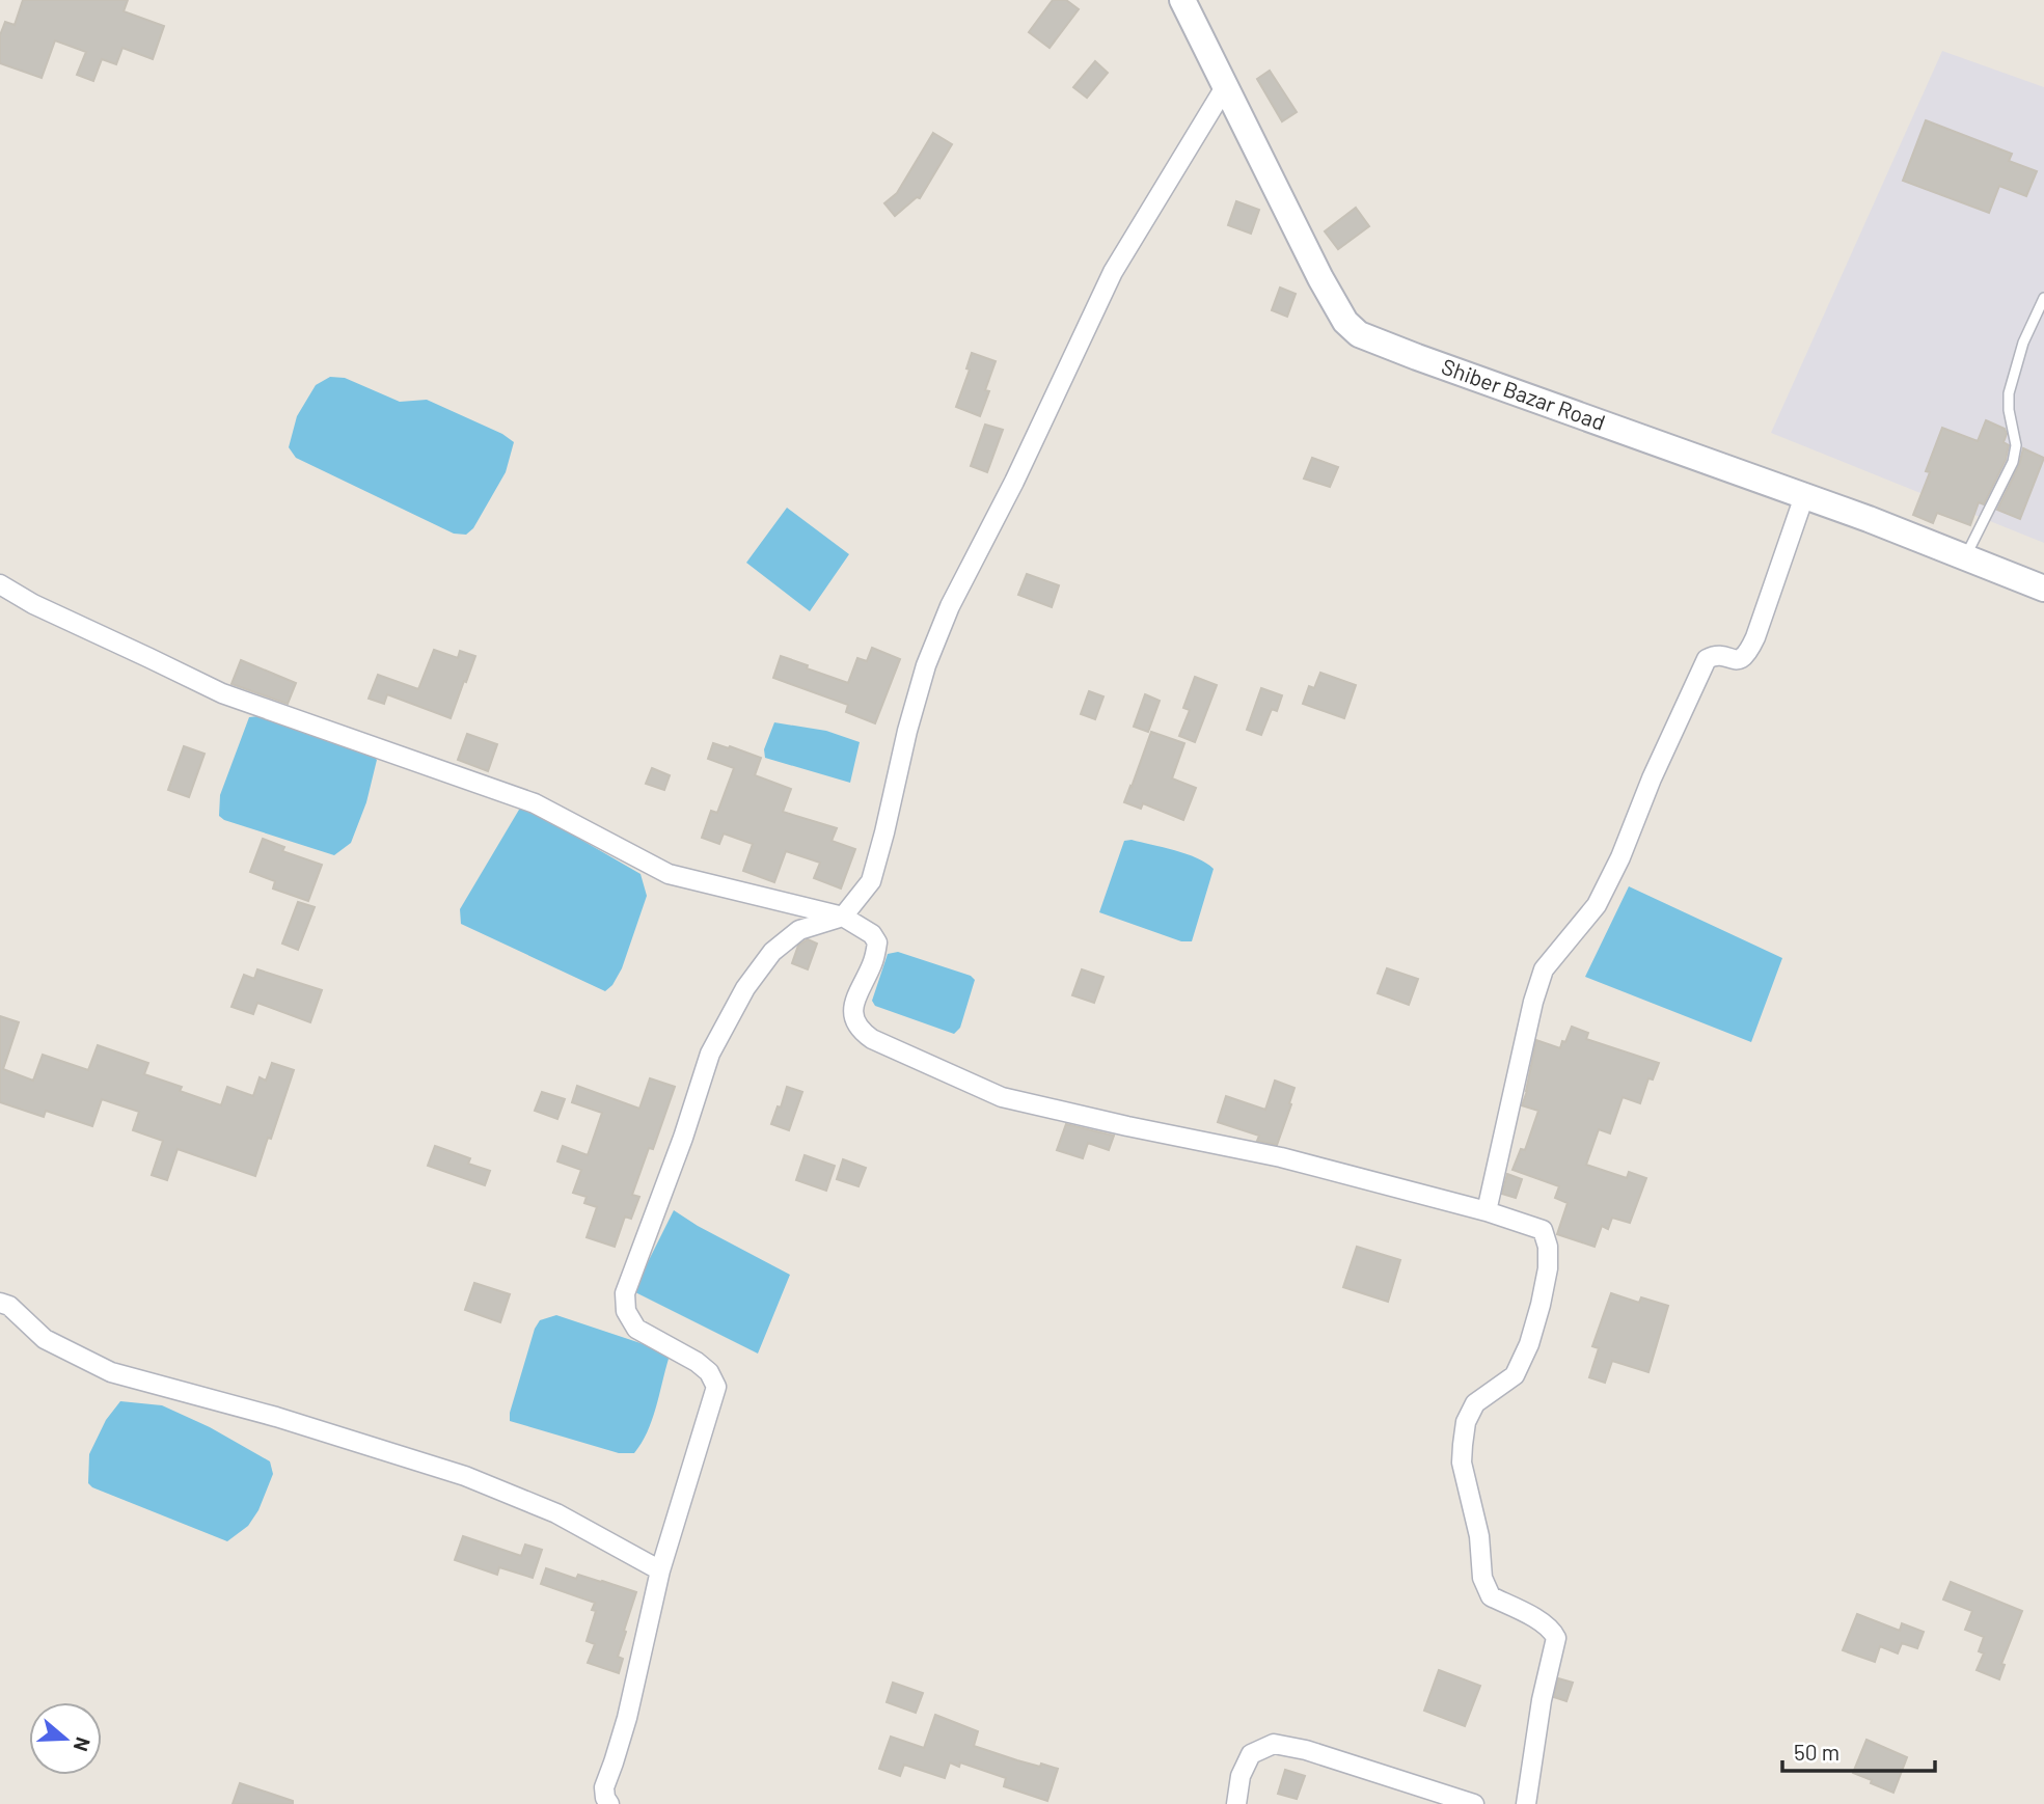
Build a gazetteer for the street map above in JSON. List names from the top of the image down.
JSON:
{
  "streets": {
    "street": ["Shiber Bazar Road"]
  },
  "scale_bar": "50 m",
  "north": "right"
}
